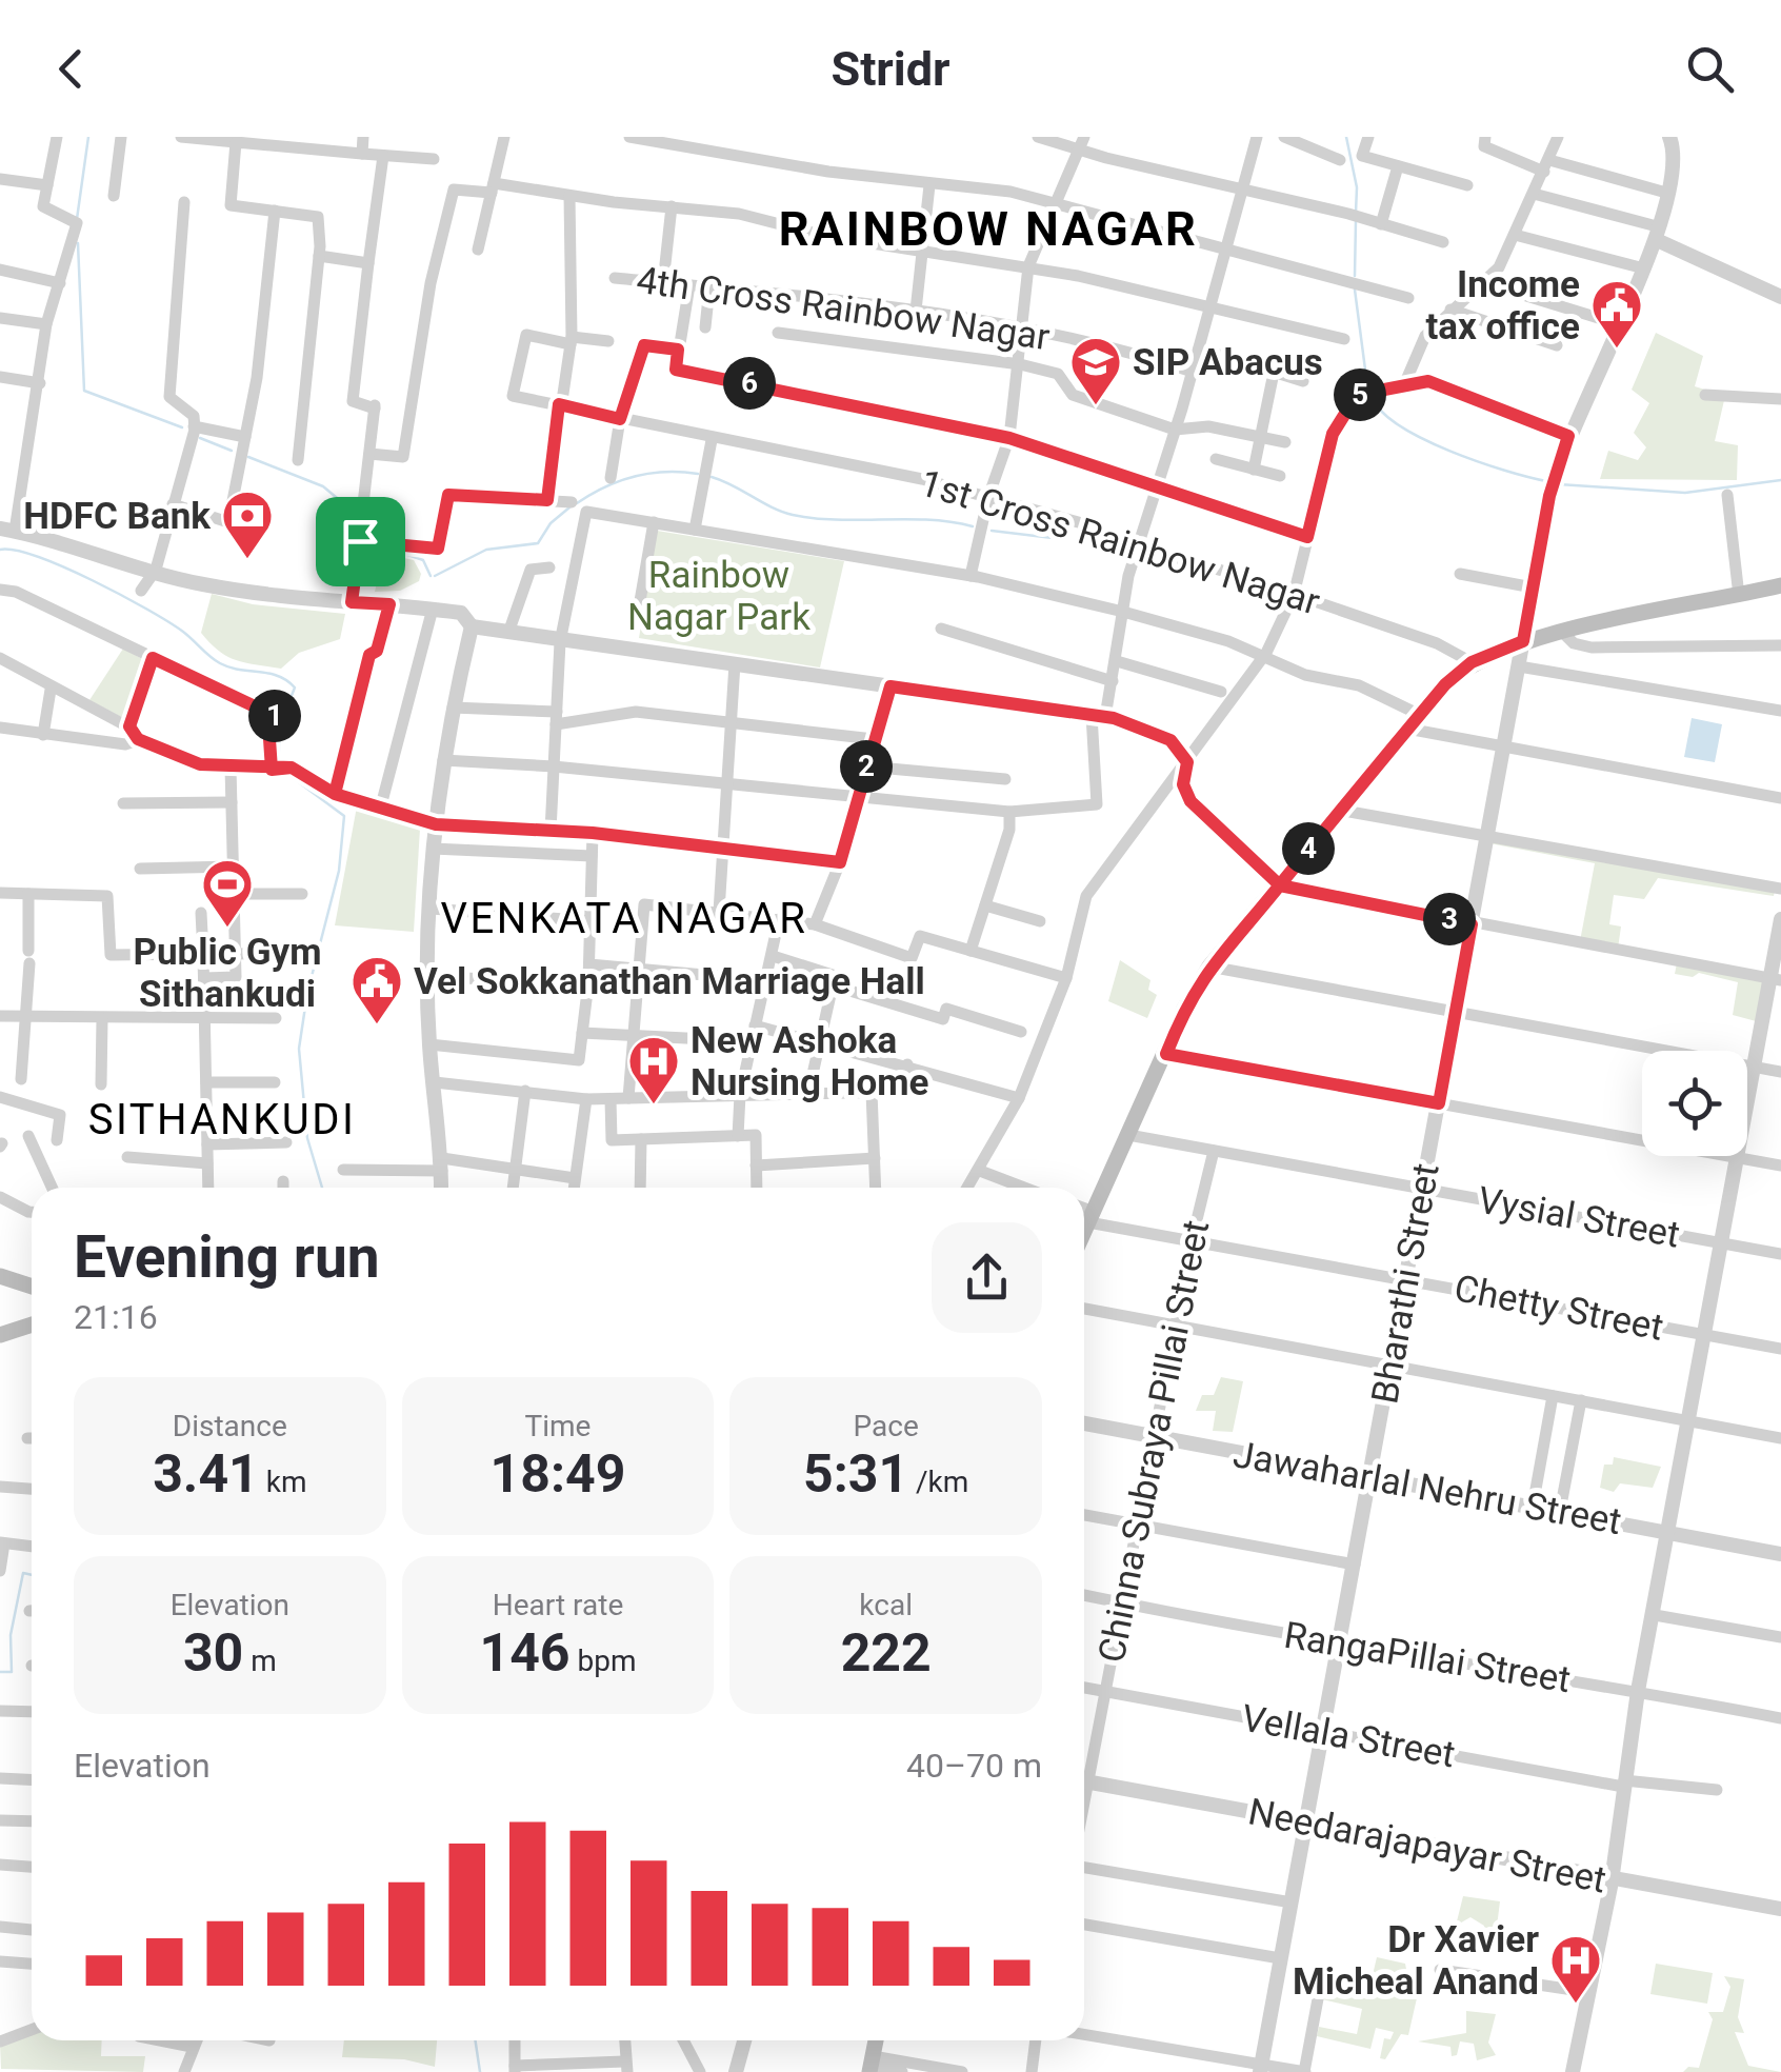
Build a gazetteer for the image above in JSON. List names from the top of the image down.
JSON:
{
  "streets": {
    "street": [
      "4th Cross Rainbow Nagar",
      "1st Cross Rainbow Nagar",
      "Vysial Street",
      "Bharathi Street",
      "Chetty Street",
      "Chinna Subraya Pillai Street",
      "Jawaharlal Nehru Street",
      "RangaPillai Street",
      "Vellala Street",
      "Needarajapayar Street"
    ]
  },
  "crossings": [
    ["Vysial Street", "Bharathi Street"],
    ["Vysial Street", "Chinna Subraya Pillai Street"],
    ["Bharathi Street", "Chetty Street"],
    ["Bharathi Street", "Jawaharlal Nehru Street"],
    ["Bharathi Street", "RangaPillai Street"],
    ["Bharathi Street", "Vellala Street"],
    ["Bharathi Street", "Needarajapayar Street"],
    ["Chetty Street", "Chinna Subraya Pillai Street"],
    ["Chinna Subraya Pillai Street", "Jawaharlal Nehru Street"],
    ["Chinna Subraya Pillai Street", "RangaPillai Street"],
    ["Chinna Subraya Pillai Street", "Vellala Street"]
  ],
  "districts": ["RAINBOW NAGAR", "VENKATA NAGAR", "SITHANKUDI"],
  "parks": ["Rainbow Nagar Park"],
  "places": {
    "public building": ["Income tax office", "Vel Sokkanathan Marriage Hall"],
    "school or university": ["SIP Abacus"],
    "bank": ["HDFC Bank"],
    "sports": ["Public Gym Sithankudi"],
    "hospital": ["New Ashoka Nursing Home", "Dr Xavier Micheal Anand"]
  },
  "page": {
    "header": "Stridr",
    "pins": [
      "6",
      "5",
      "1",
      "2",
      "4",
      "3"
    ],
    "heading": ["Evening run", "21:16"],
    "stats": [
      ["Distance", "3.41 km"],
      ["Time", "18:49"],
      ["Pace", "5:31 /km"],
      ["Elevation", "30 m"],
      ["Heart rate", "146 bpm"],
      ["kcal", "222"]
    ],
    "chart": ["Elevation", "40–70 m"]
  }
}
